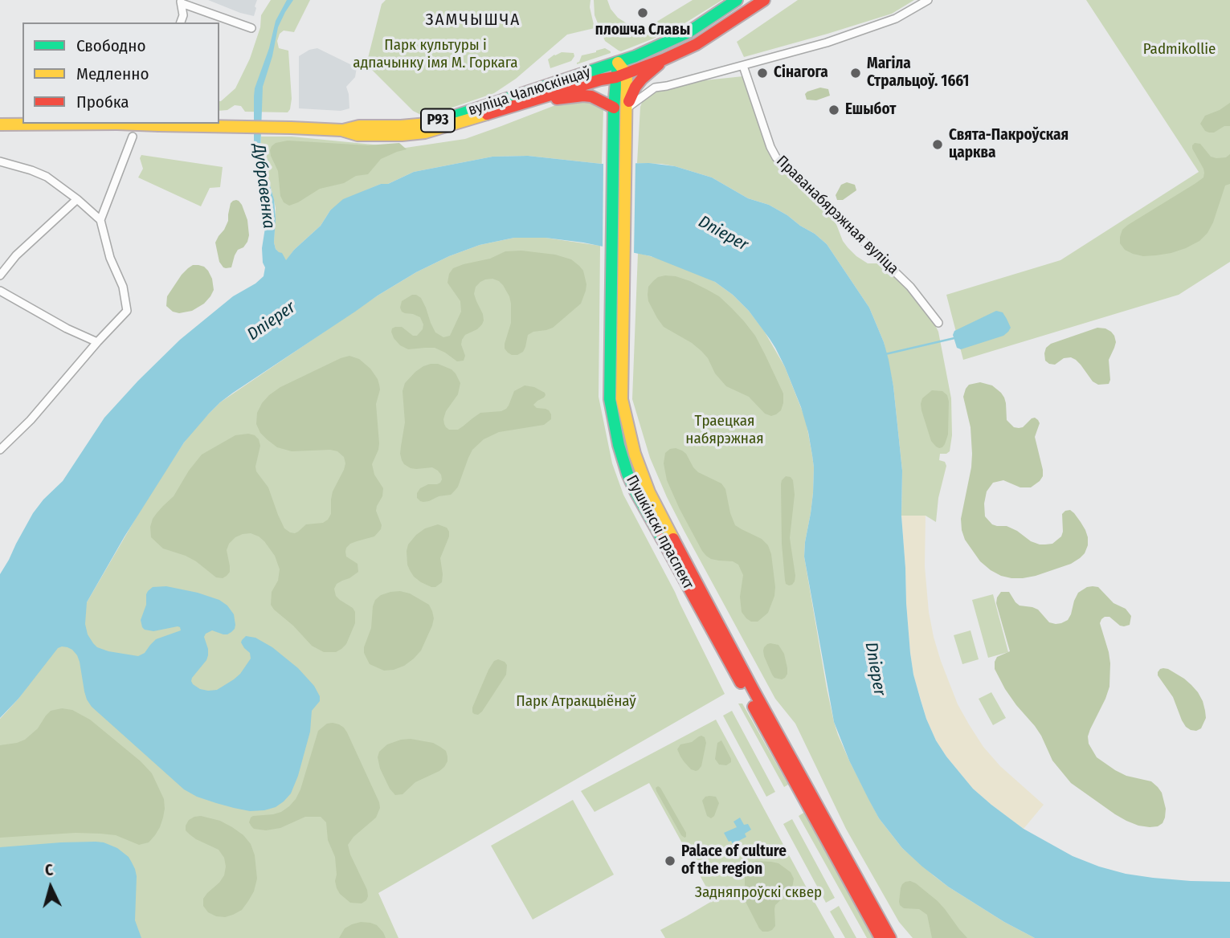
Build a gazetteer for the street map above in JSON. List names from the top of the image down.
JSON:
{
  "streets": {
    "main road": ["вуліца Чалюскінцаў", "Р93", "Пушкінскі праспект"],
    "street": ["Праванабярэжная вуліца"]
  },
  "crossings": [
    ["вуліца Чалюскінцаў", "Р93"],
    ["вуліца Чалюскінцаў", "Пушкінскі праспект"],
    ["Р93", "Пушкінскі праспект"]
  ],
  "districts": ["ЗАМЧЫШЧА"],
  "water": ["Дубравенка", "Dnieper"],
  "parks": [
    "Парк культуры і адпачынку імя М. Горкага",
    "Padmikollie",
    "Траецкая набярэжная",
    "Парк Атракцыёнаў",
    "Задняпроўскі сквер"
  ],
  "places": [
    "плошча Славы",
    "Сінагога",
    "Магіла Стральцоў. 1661",
    "Ешыбот",
    "Свята-Пакроўская царква",
    "Palace of culture of the region"
  ],
  "legend": ["Свободно", "Медленно", "Пробка"],
  "north": "top"
}
